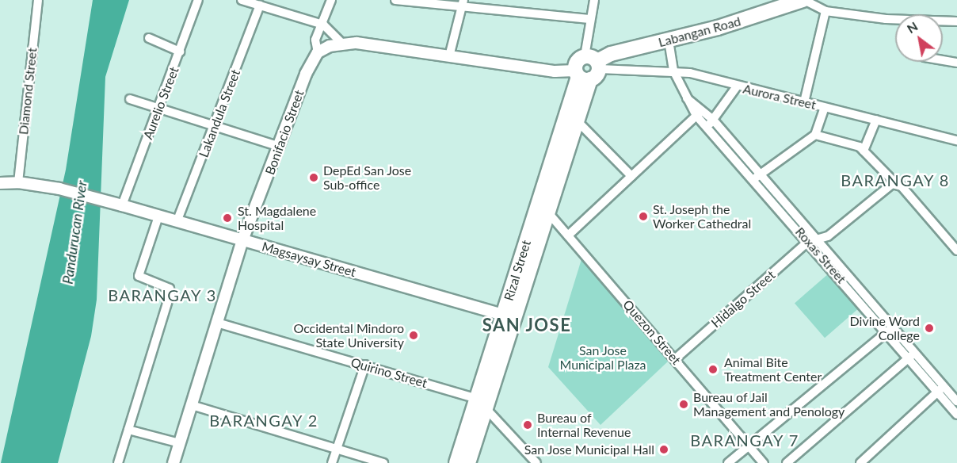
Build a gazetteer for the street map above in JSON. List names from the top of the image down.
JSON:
{
  "streets": {
    "main road": ["Labangan Road", "Rizal Street"],
    "street": [
      "Diamond Street",
      "Aurora Street",
      "Aurelio Street",
      "Lakandula Street",
      "Bonifacio Street",
      "Roxas Street",
      "Magsaysay Street",
      "Hidalgo Street",
      "Quezon Street",
      "Quirino Street"
    ]
  },
  "crossings": [
    ["Labangan Road", "Aurora Street"],
    ["Labangan Road", "Roxas Street"],
    ["Labangan Road", "Rizal Street"],
    ["Diamond Street", "Magsaysay Street"],
    ["Aurora Street", "Roxas Street"],
    ["Aurora Street", "Rizal Street"],
    ["Aurelio Street", "Magsaysay Street"],
    ["Lakandula Street", "Magsaysay Street"],
    ["Bonifacio Street", "Magsaysay Street"],
    ["Bonifacio Street", "Quirino Street"],
    ["Roxas Street", "Hidalgo Street"],
    ["Magsaysay Street", "Rizal Street"],
    ["Rizal Street", "Quezon Street"],
    ["Rizal Street", "Quirino Street"],
    ["Hidalgo Street", "Quezon Street"]
  ],
  "districts": [
    "BARANGAY 8",
    "BARANGAY 3",
    "SAN JOSE",
    "BARANGAY 2",
    "BARANGAY 7"
  ],
  "water": ["Pandurucan River"],
  "parks": ["San Jose Municipal Plaza"],
  "places": [
    "DepEd San Jose Sub-office",
    "St. Joseph the Worker Cathedral",
    "St. Magdalene Hospital",
    "Divine Word College",
    "Occidental Mindoro State University",
    "Animal Bite Treatment Center",
    "Bureau of Jail Management and Penology",
    "Bureau of Internal Revenue",
    "San Jose Municipal Hall"
  ],
  "north": "top left"
}
